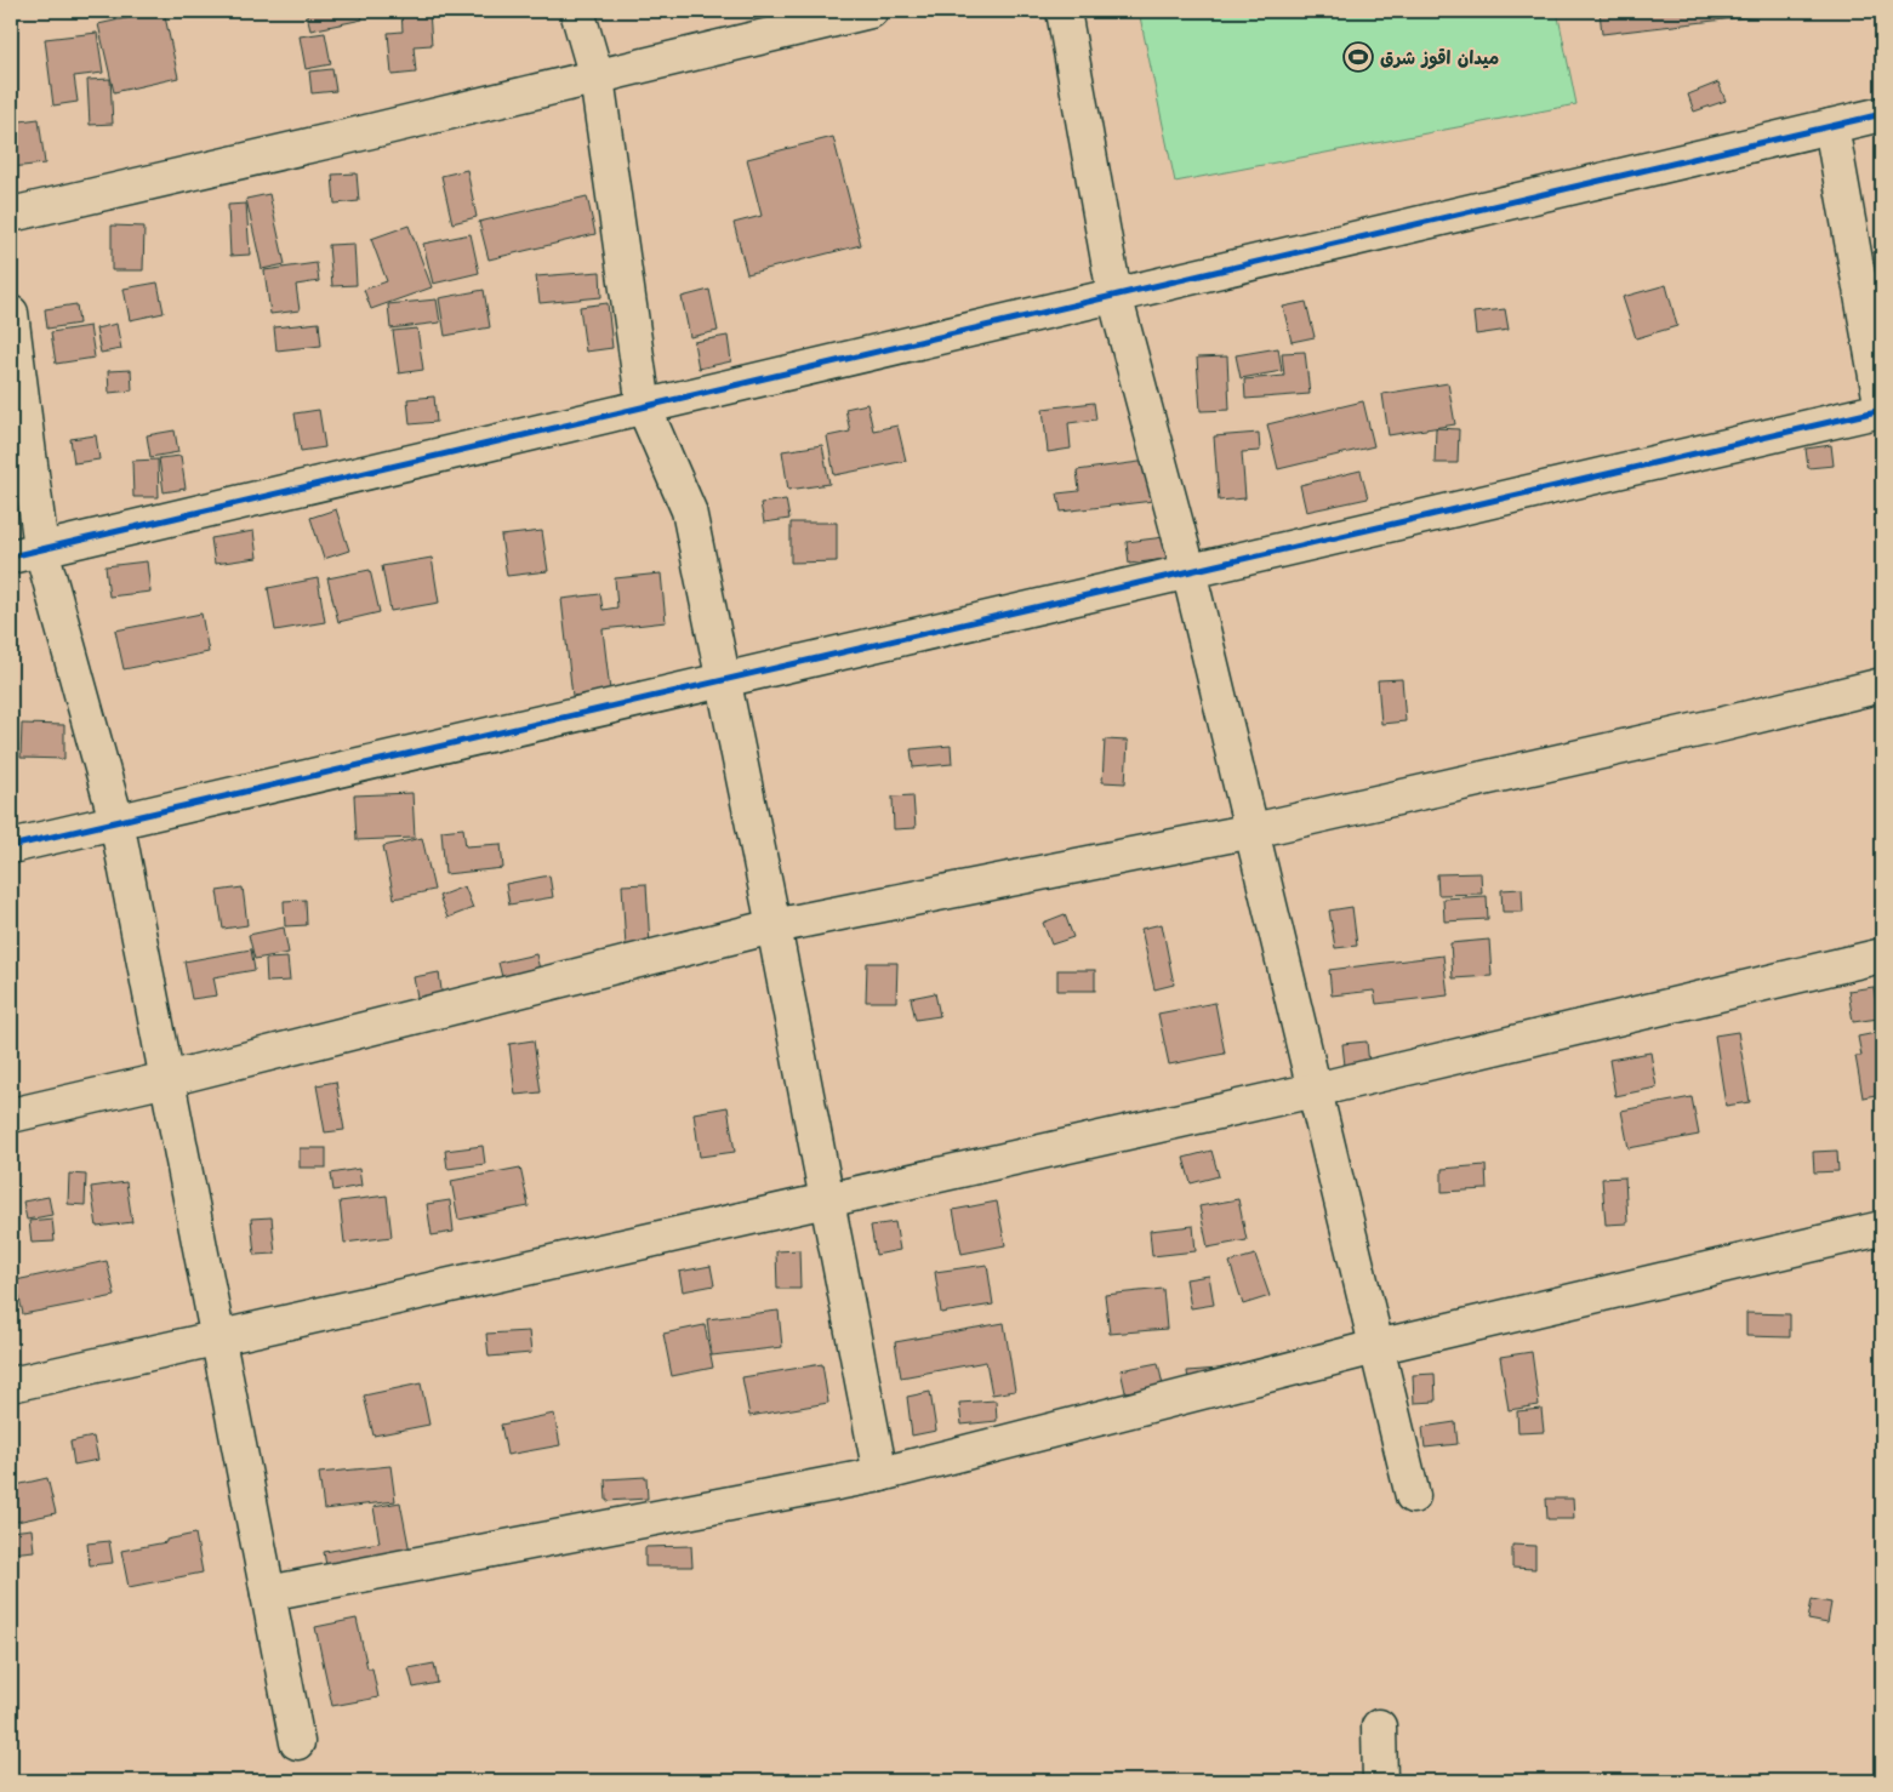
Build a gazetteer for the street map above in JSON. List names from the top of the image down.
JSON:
{
  "places": {
    "sports": ["ميدان اقوز شرق"]
  }
}
